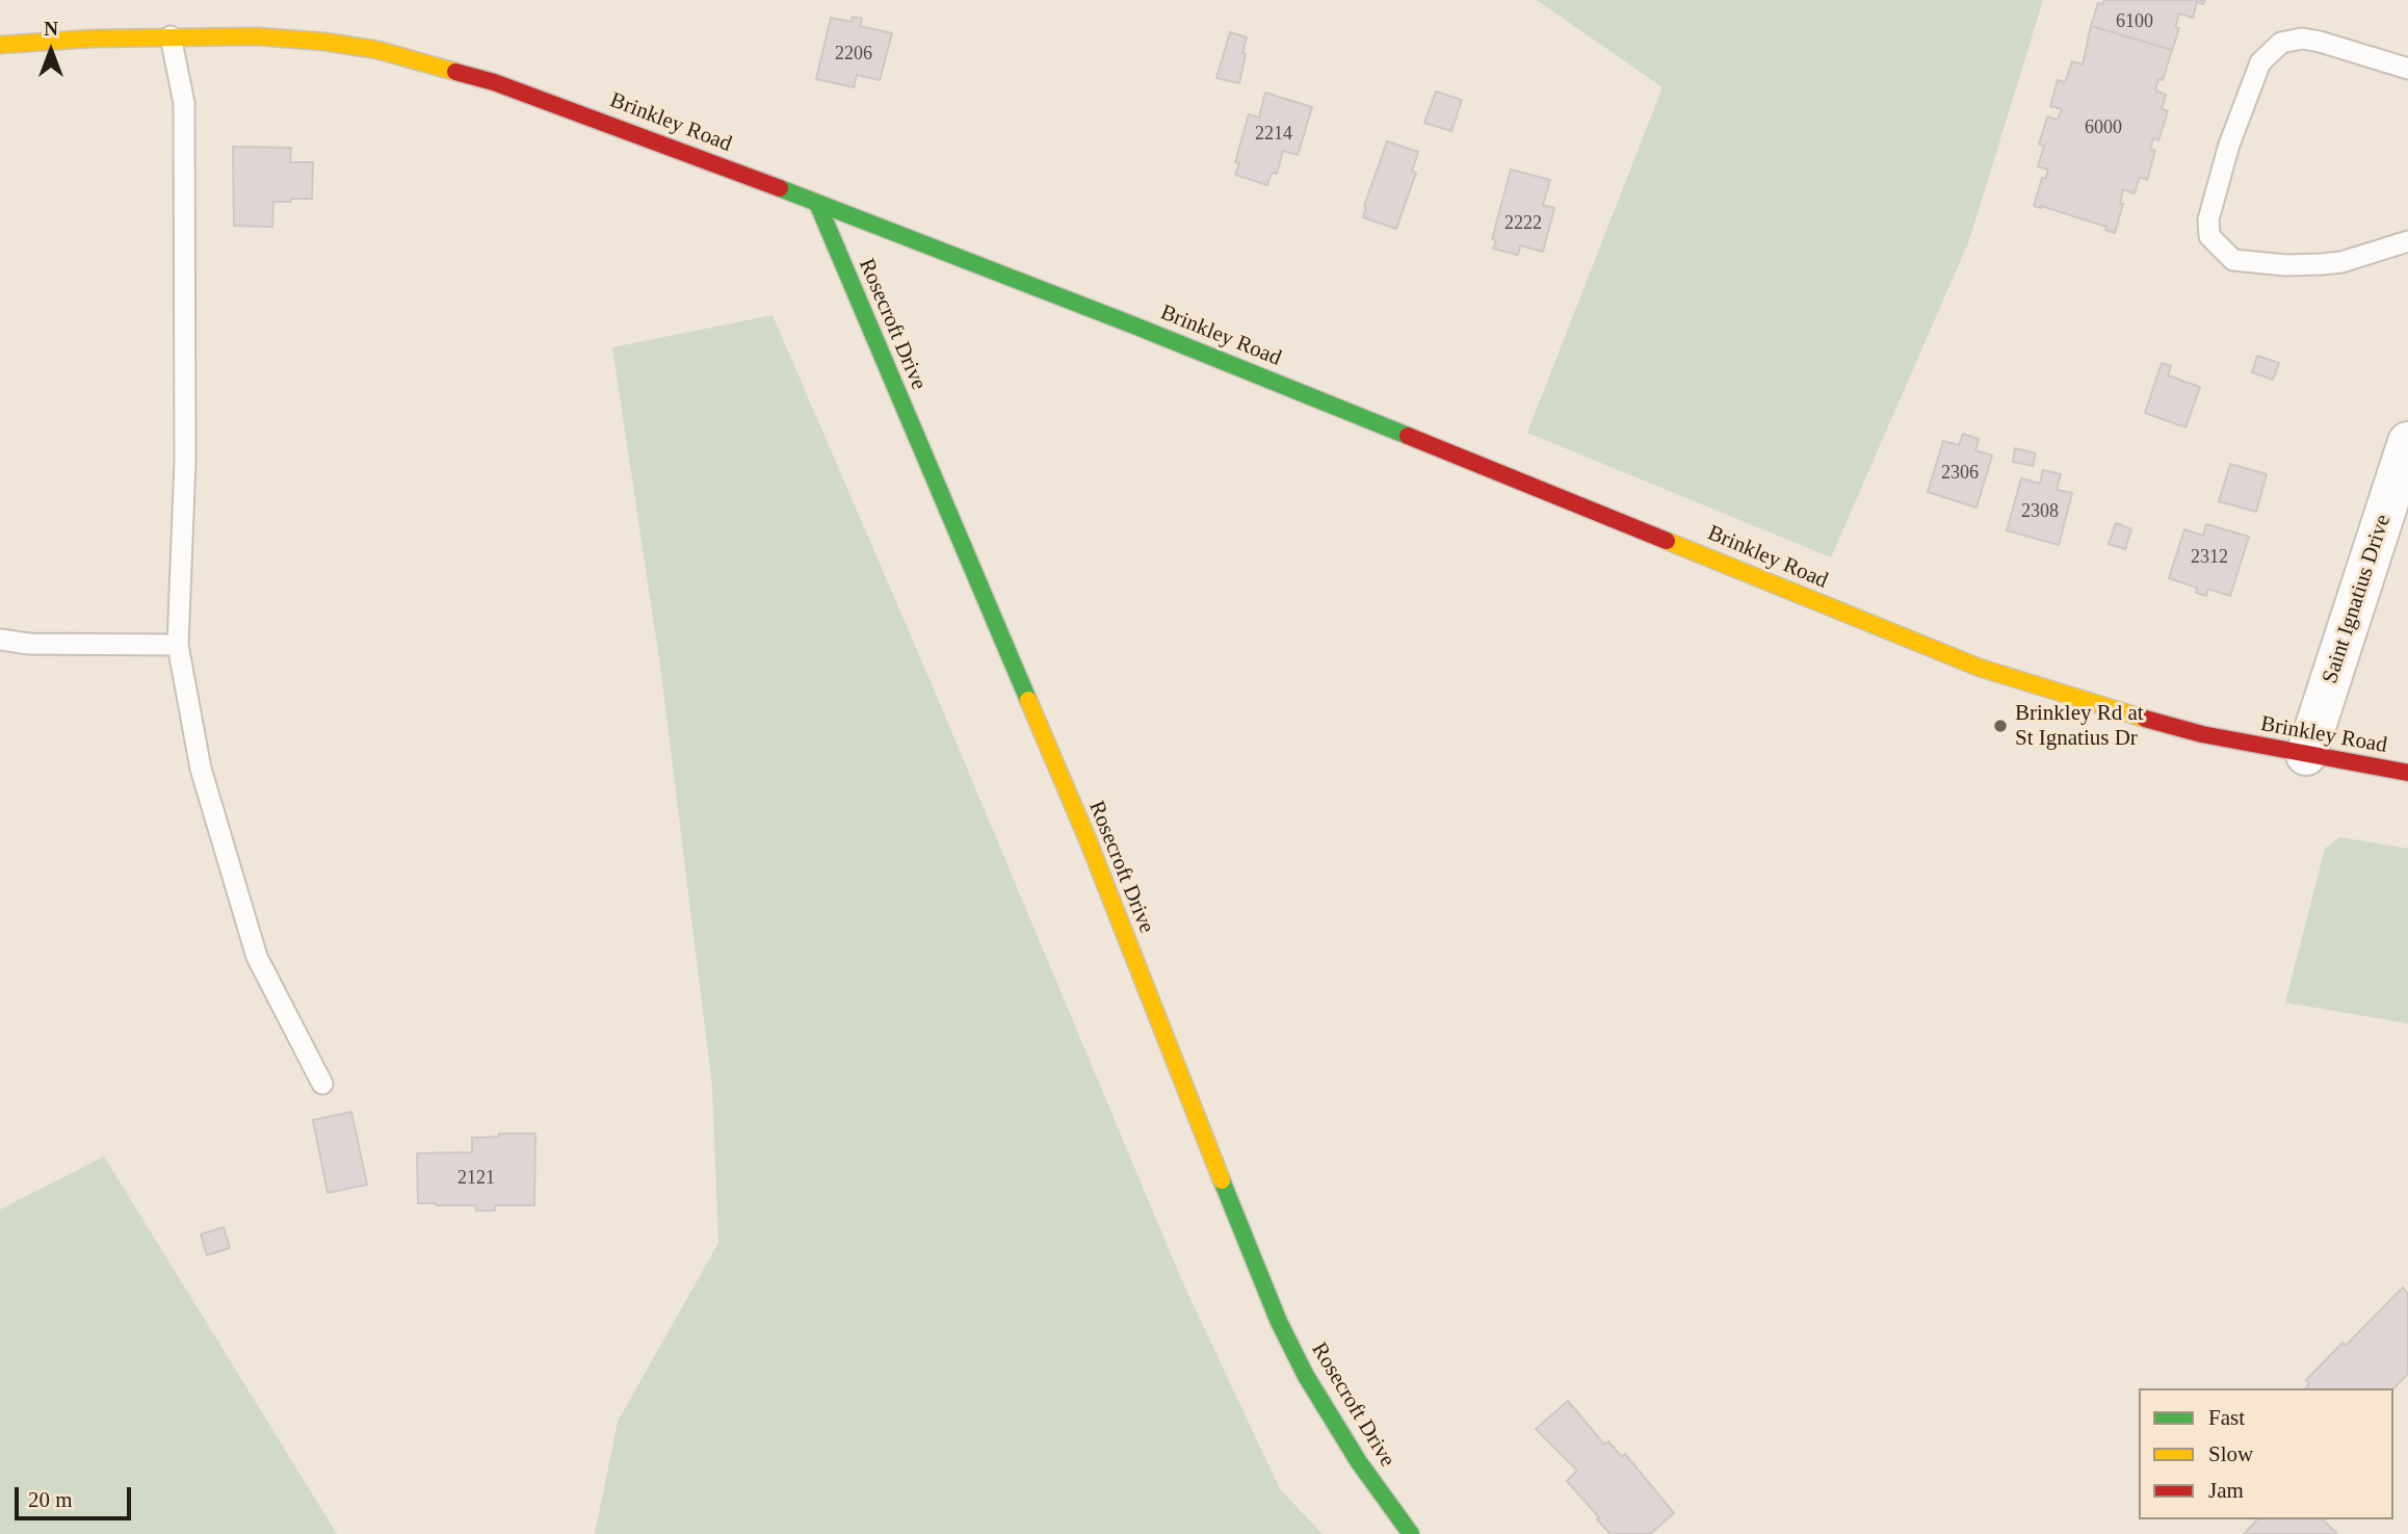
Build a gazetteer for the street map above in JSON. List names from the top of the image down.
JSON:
{
  "streets": {
    "main road": ["Brinkley Road", "Rosecroft Drive"],
    "street": ["Saint Ignatius Drive"]
  },
  "crossings": [
    ["Brinkley Road", "Rosecroft Drive"],
    ["Brinkley Road", "Saint Ignatius Drive"]
  ],
  "places": ["Brinkley Rd at St Ignatius Dr"],
  "house_numbers": [
    "6100",
    "2206",
    "6000",
    "2214",
    "2222",
    "2306",
    "2308",
    "2312",
    "2121"
  ],
  "legend": ["Fast", "Slow", "Jam"],
  "scale_bar": "20 m",
  "north": "top"
}
